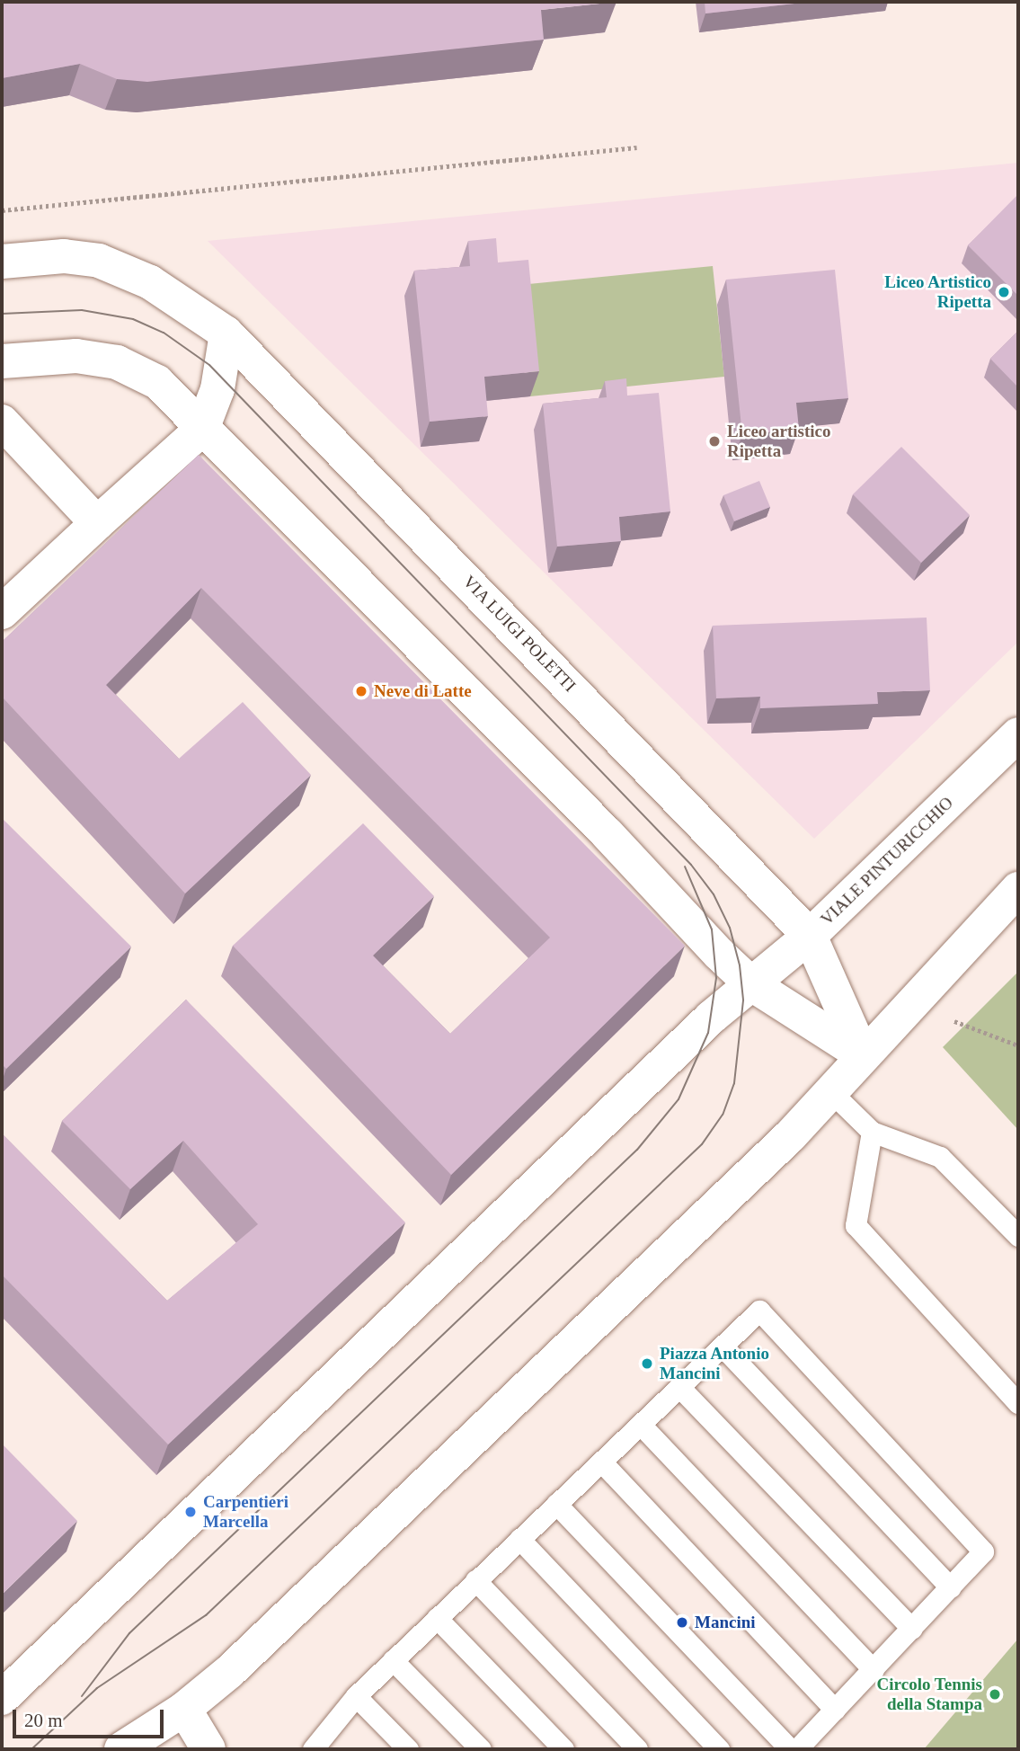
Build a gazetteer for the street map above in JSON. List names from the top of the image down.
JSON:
{
  "streets": {
    "street": ["VIA LUIGI POLETTI", "VIALE PINTURICCHIO"]
  },
  "crossings": [
    ["VIA LUIGI POLETTI", "VIALE PINTURICCHIO"]
  ],
  "places": [
    "Liceo Artistico Ripetta",
    "Liceo artistico Ripetta",
    "Neve di Latte",
    "Piazza Antonio Mancini",
    "Carpentieri Marcella",
    "Mancini",
    "Circolo Tennis della Stampa"
  ],
  "scale_bar": "20 m"
}
